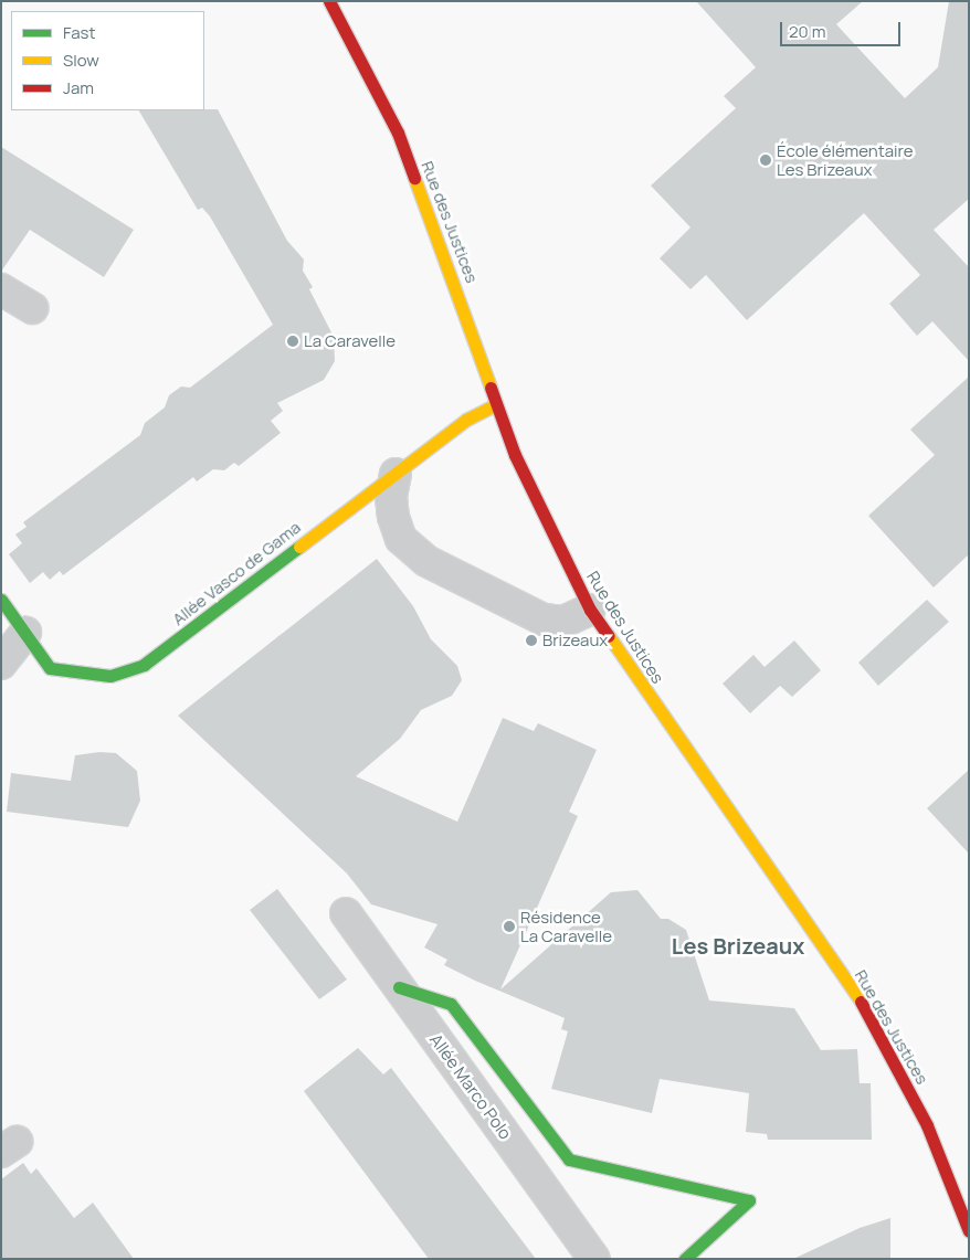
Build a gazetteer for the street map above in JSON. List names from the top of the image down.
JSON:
{
  "streets": {
    "street": ["Rue des Justices", "Allée Vasco de Gama", "Allée Marco Polo"]
  },
  "crossings": [
    ["Rue des Justices", "Allée Vasco de Gama"]
  ],
  "districts": ["Les Brizeaux"],
  "places": [
    "École élémentaire Les Brizeaux",
    "La Caravelle",
    "Brizeaux",
    "Résidence La Caravelle"
  ],
  "legend": ["Fast", "Slow", "Jam"],
  "scale_bar": "20 m"
}
